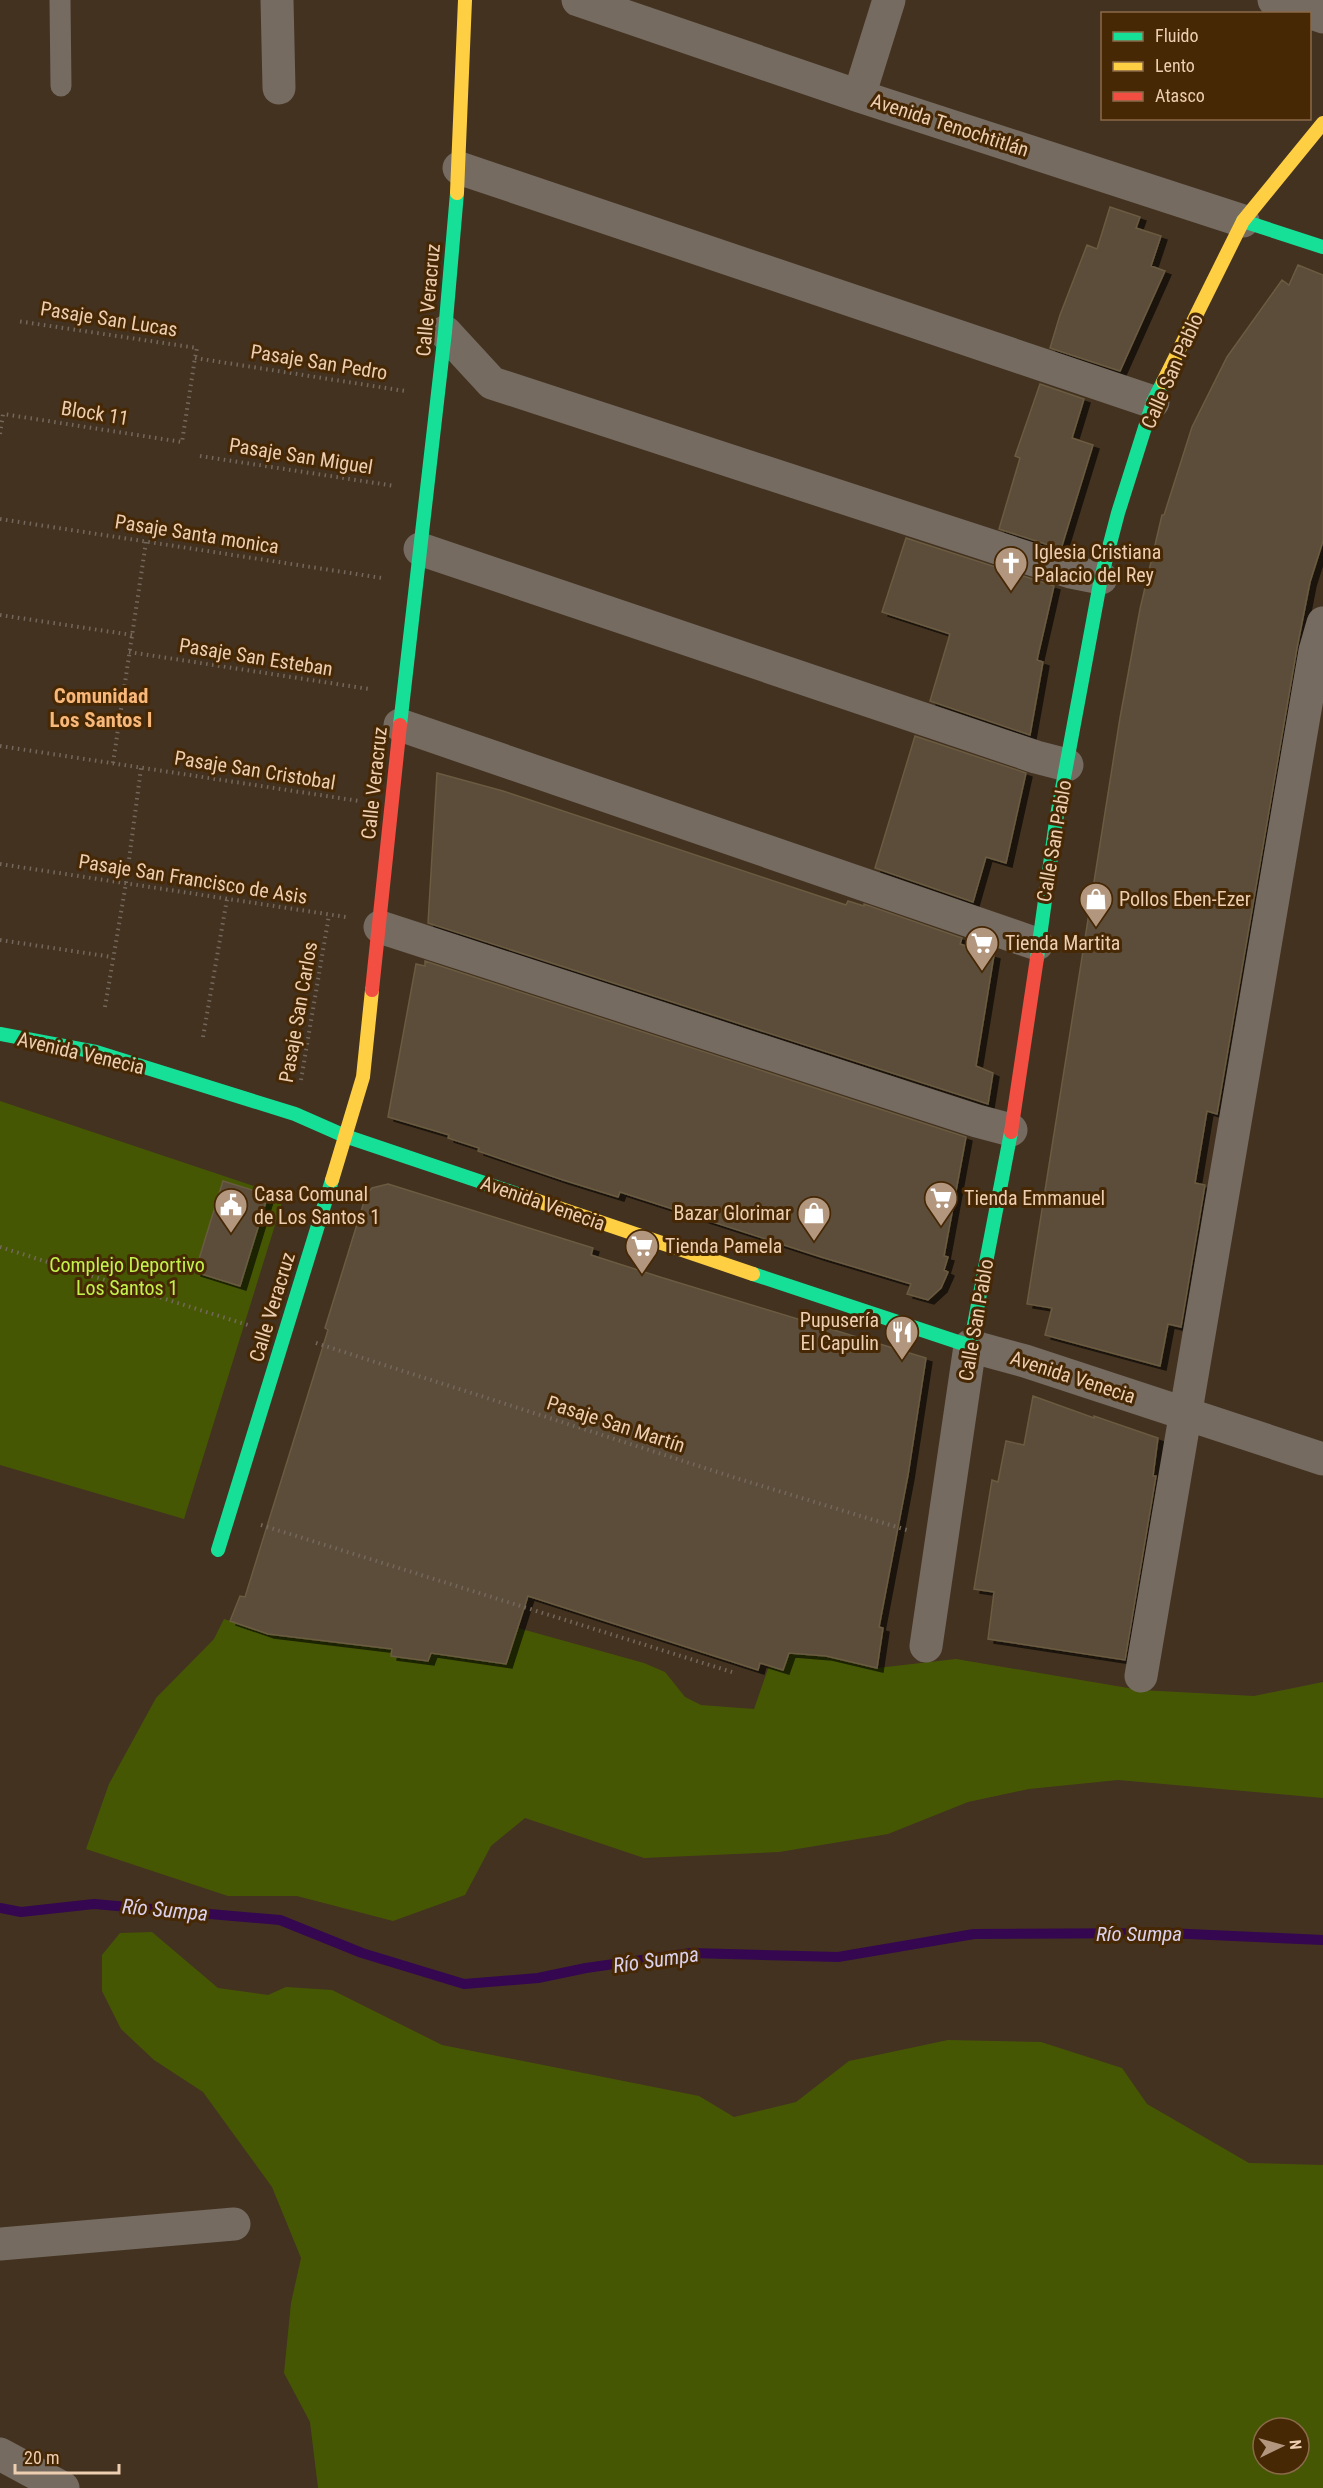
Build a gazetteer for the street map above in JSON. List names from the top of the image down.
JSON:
{
  "streets": {
    "street": [
      "Avenida Tenochtitlán",
      "Calle Veracruz",
      "Calle San Pablo",
      "Avenida Venecia"
    ],
    "path": [
      "Pasaje San Lucas",
      "Pasaje San Pedro",
      "Block 11",
      "Pasaje San Miguel",
      "Pasaje Santa monica",
      "Pasaje San Esteban",
      "Pasaje San Cristobal",
      "Pasaje San Francisco de Asis",
      "Pasaje San Carlos",
      "Pasaje San Martín"
    ]
  },
  "crossings": [
    ["Avenida Tenochtitlán", "Calle San Pablo"],
    ["Calle Veracruz", "Pasaje San Pedro"],
    ["Calle Veracruz", "Pasaje San Francisco de Asis"],
    ["Calle Veracruz", "Avenida Venecia"],
    ["Calle Veracruz", "Pasaje San Martín"],
    ["Pasaje San Lucas", "Pasaje San Pedro"],
    ["Pasaje San Lucas", "Block 11"],
    ["Pasaje San Pedro", "Block 11"],
    ["Calle San Pablo", "Avenida Venecia"],
    ["Calle San Pablo", "Pasaje San Martín"],
    ["Pasaje San Francisco de Asis", "Pasaje San Carlos"],
    ["Pasaje San Carlos", "Avenida Venecia"]
  ],
  "districts": ["Comunidad Los Santos I"],
  "water": ["Río Sumpa"],
  "parks": ["Complejo Deportivo Los Santos 1"],
  "places": {
    "church": ["Iglesia Cristiana Palacio del Rey"],
    "shop": ["Pollos Eben-Ezer", "Bazar Glorimar"],
    "supermarket": ["Tienda Martita", "Tienda Emmanuel", "Tienda Pamela"],
    "public building": ["Casa Comunal de Los Santos 1"],
    "restaurant": ["Pupusería El Capulin"]
  },
  "legend": ["Fluido", "Lento", "Atasco"],
  "scale_bar": "20 m",
  "north": "right"
}
